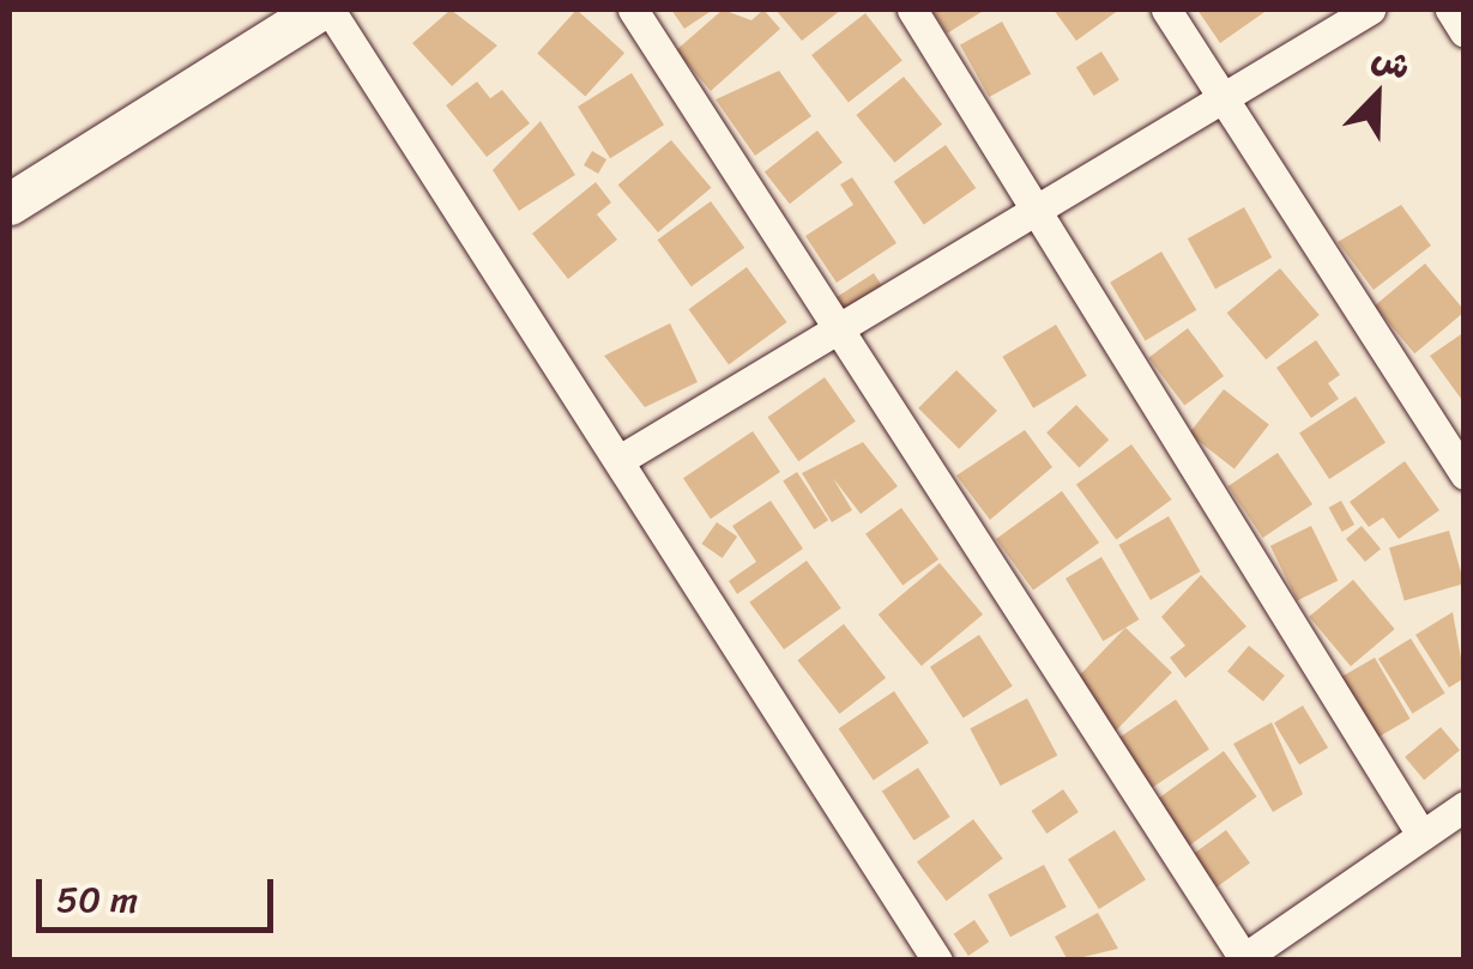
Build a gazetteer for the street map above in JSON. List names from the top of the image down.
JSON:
{
  "scale_bar": "50 m",
  "north": "top right"
}
